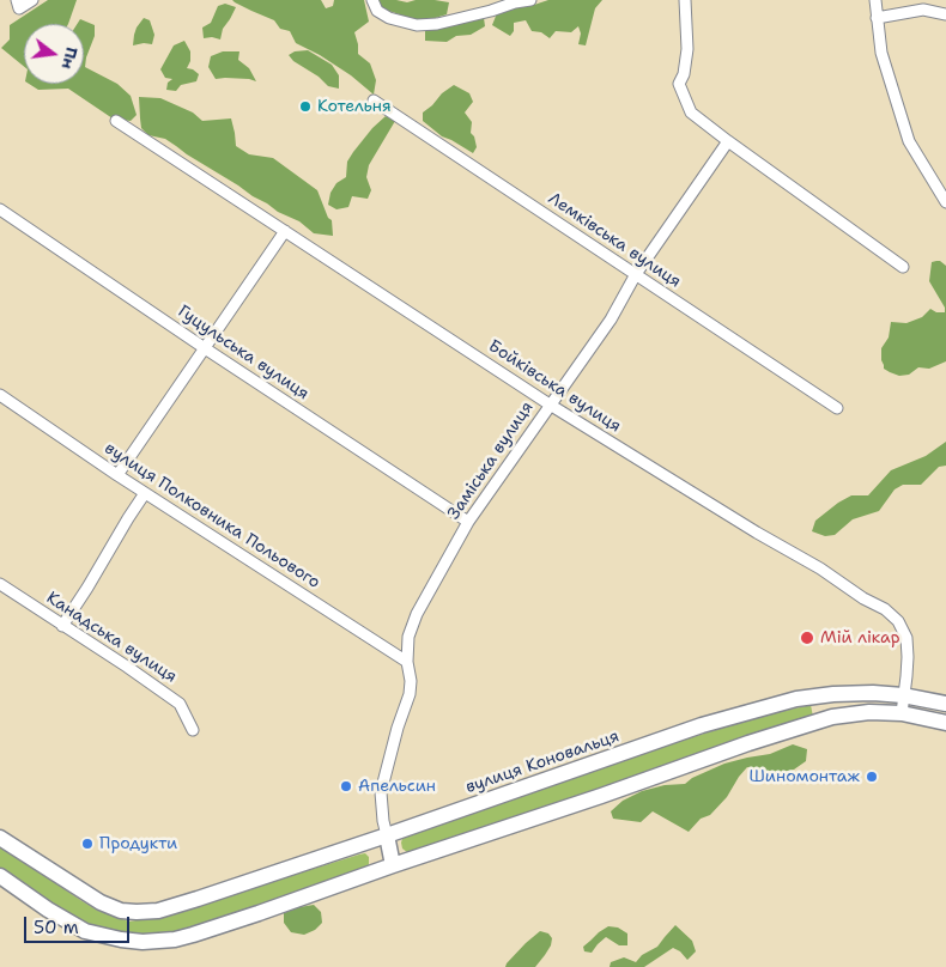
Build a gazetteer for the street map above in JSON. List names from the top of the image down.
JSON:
{
  "streets": {
    "main road": ["вулиця Коновальця"],
    "street": [
      "Лемківська вулиця",
      "Гуцульська вулиця",
      "Бойківська вулиця",
      "Заміська вулиця",
      "вулиця Полковника Польового",
      "Канадська вулиця"
    ]
  },
  "crossings": [
    ["Лемківська вулиця", "Заміська вулиця"],
    ["Гуцульська вулиця", "Заміська вулиця"],
    ["Бойківська вулиця", "Заміська вулиця"],
    ["Бойківська вулиця", "вулиця Коновальця"],
    ["Заміська вулиця", "вулиця Полковника Польового"],
    ["Заміська вулиця", "вулиця Коновальця"]
  ],
  "places": [
    "Котельня",
    "Мій лікар",
    "Шиномонтаж",
    "Апельсин",
    "Продукти"
  ],
  "scale_bar": "50 m",
  "north": "right"
}
